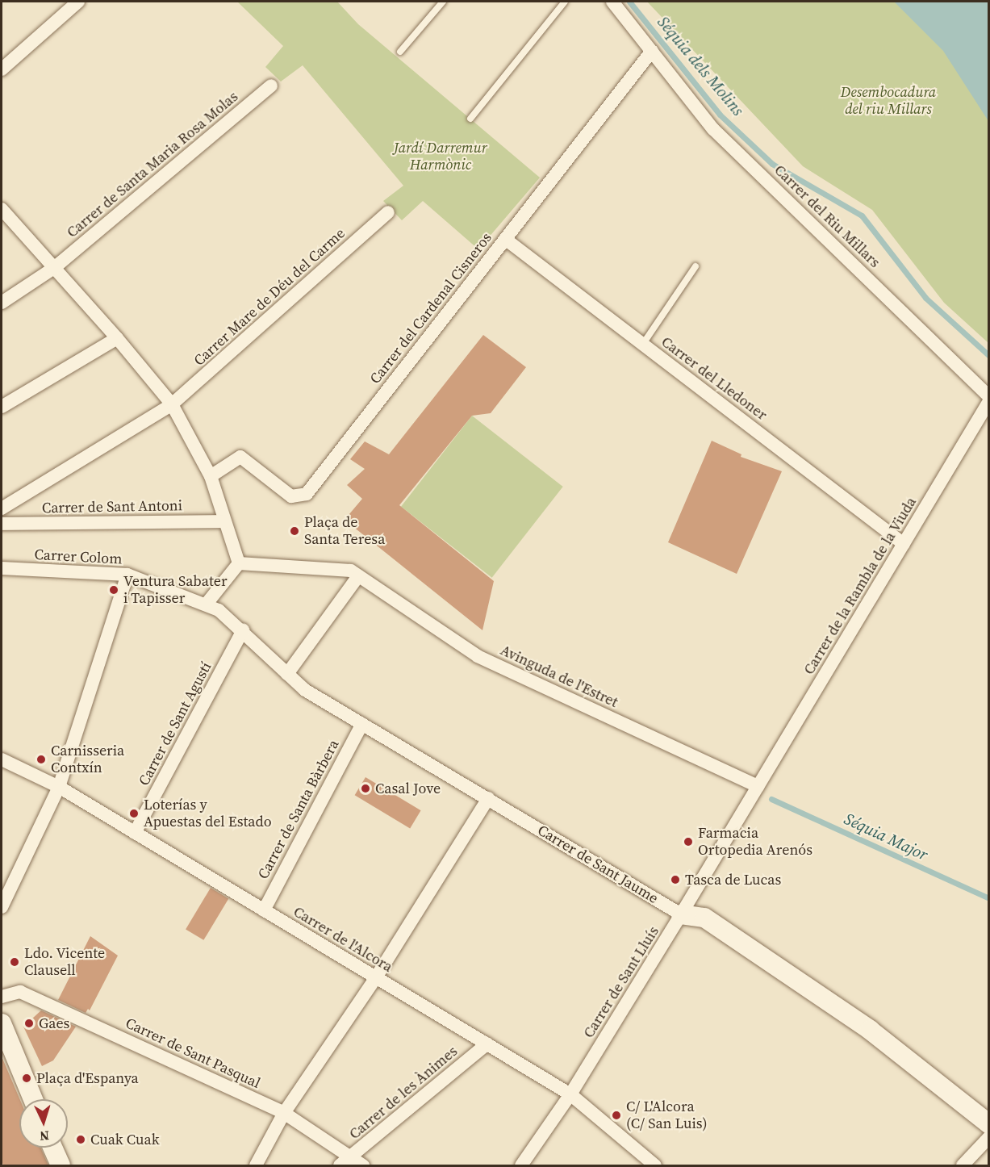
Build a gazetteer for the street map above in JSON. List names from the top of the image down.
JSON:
{
  "streets": {
    "street": [
      "Carrer de Santa Maria Rosa Molas",
      "Carrer del Riu Millars",
      "Carrer Mare de Déu del Carme",
      "Carrer del Cardenal Cisneros",
      "Carrer del Lledoner",
      "Carrer de Sant Antoni",
      "Carrer Colom",
      "Carrer de la Rambla de la Viuda",
      "Avinguda de l'Estret",
      "Carrer de Sant Agustí",
      "Carrer de Santa Bàrbera",
      "Carrer de Sant Jaume",
      "Carrer de l'Alcora",
      "Carrer de Sant Lluís",
      "Carrer de Sant Pasqual",
      "Carrer de les Ànimes"
    ]
  },
  "crossings": [
    ["Carrer del Riu Millars", "Carrer del Cardenal Cisneros"],
    ["Carrer del Cardenal Cisneros", "Carrer del Lledoner"],
    ["Carrer del Lledoner", "Carrer de la Rambla de la Viuda"],
    ["Carrer Colom", "Carrer de Sant Jaume"],
    ["Carrer de la Rambla de la Viuda", "Avinguda de l'Estret"],
    ["Carrer de la Rambla de la Viuda", "Carrer de Sant Lluís"],
    ["Avinguda de l'Estret", "Carrer de Sant Lluís"],
    ["Carrer de Sant Agustí", "Carrer de Sant Jaume"],
    ["Carrer de Sant Agustí", "Carrer de l'Alcora"],
    ["Carrer de Santa Bàrbera", "Carrer de Sant Jaume"],
    ["Carrer de Santa Bàrbera", "Carrer de l'Alcora"],
    ["Carrer de Sant Jaume", "Carrer de Sant Lluís"],
    ["Carrer de l'Alcora", "Carrer de Sant Lluís"],
    ["Carrer de l'Alcora", "Carrer de les Ànimes"],
    ["Carrer de Sant Pasqual", "Carrer de les Ànimes"]
  ],
  "water": ["Séquia dels Molins", "Séquia Major"],
  "parks": ["Desembocadura del riu Millars", "Jardí Darremur Harmònic"],
  "places": [
    "Plaça de Santa Teresa",
    "Ventura Sabater i Tapisser",
    "Carnisseria Contxín",
    "Casal Jove",
    "Loterías y Apuestas del Estado",
    "Farmacia Ortopedia Arenós",
    "Tasca de Lucas",
    "Ldo. Vicente Clausell",
    "Gaes",
    "Plaça d'Espanya",
    "C/ L'Alcora (C/ San Luis)",
    "Cuak Cuak"
  ],
  "north": "bottom"
}
